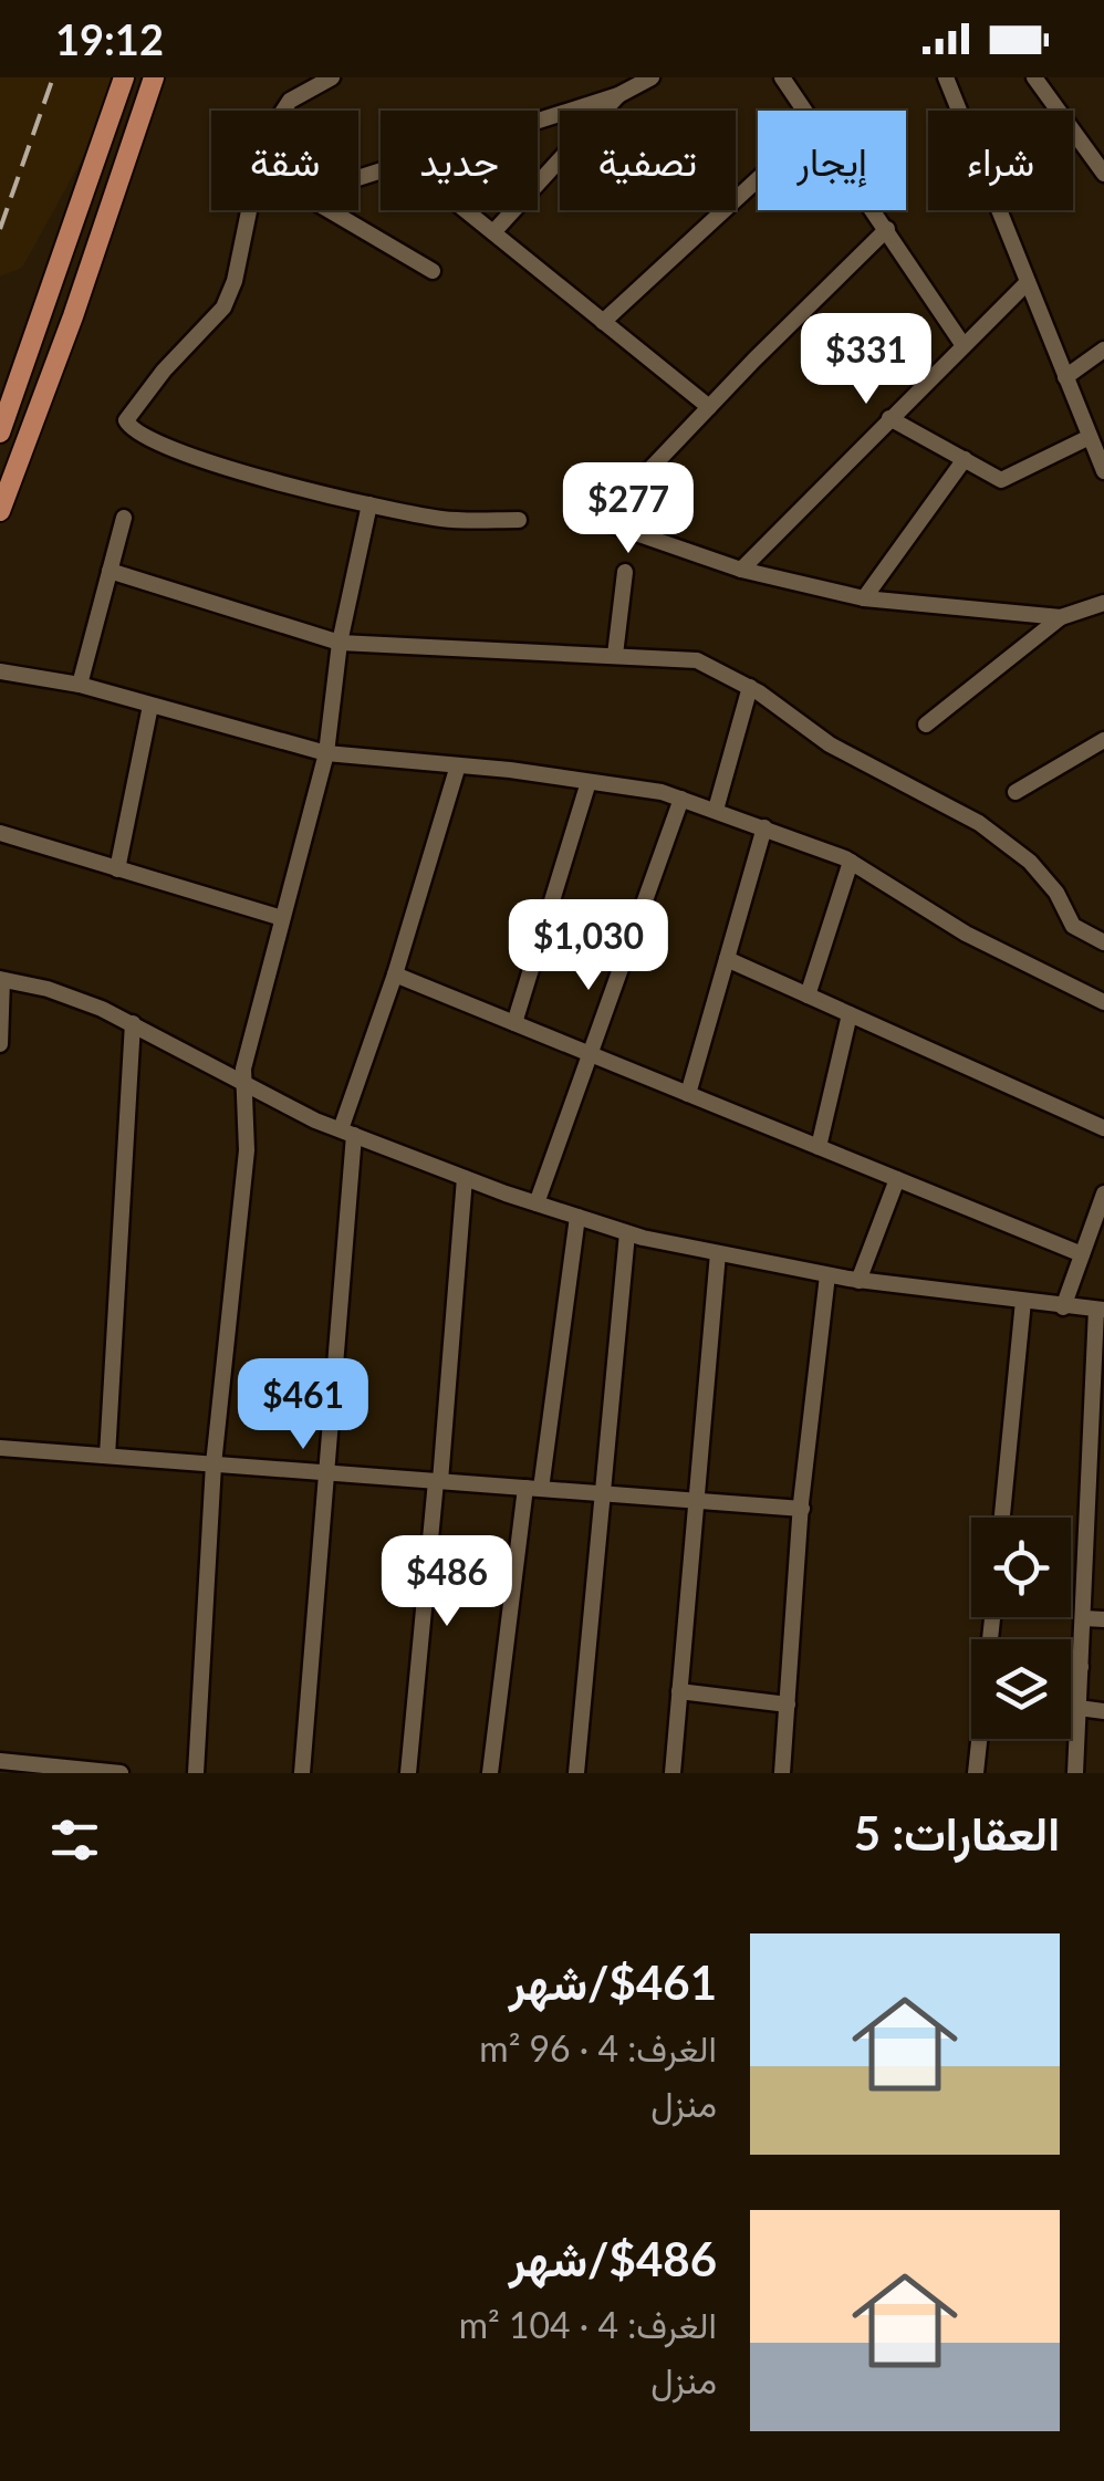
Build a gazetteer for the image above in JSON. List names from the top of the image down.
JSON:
{
  "page": {
    "status": "19:12",
    "chip": [
      "شراء",
      "إيجار",
      "تصفية",
      "جديد",
      "شقة"
    ],
    "price": [
      "$331",
      "$277",
      "$1,030",
      "$461",
      "$486"
    ],
    "heading": "العقارات: 5",
    "list": [
      {
        "name": "$461/شهر",
        "note": "الغرف: 4 · 96 m² · منزل"
      },
      {
        "name": "$486/شهر",
        "note": "الغرف: 4 · 104 m² · منزل"
      }
    ]
  }
}
